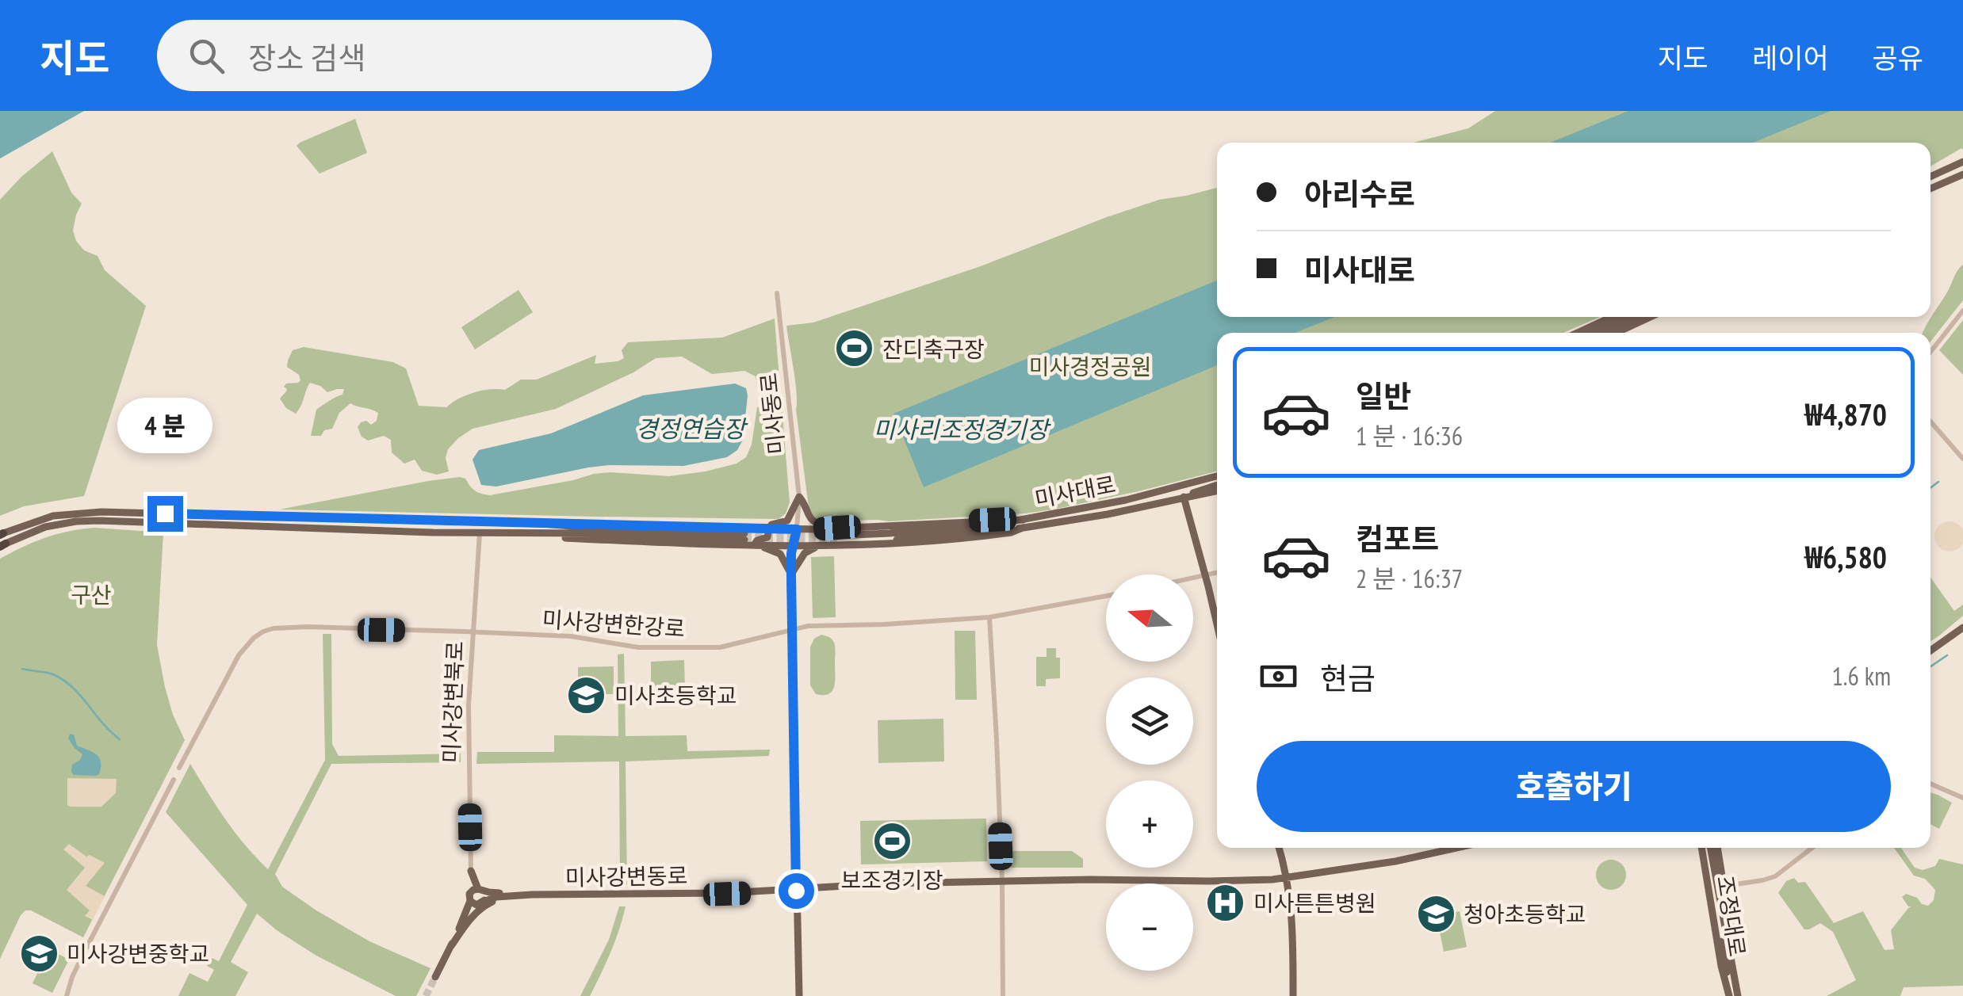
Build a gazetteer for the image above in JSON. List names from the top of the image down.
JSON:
{
  "streets": {
    "main road": ["미사대로", "미사강변동로", "조정대로"],
    "street": ["미사동로", "미사강변한강로", "미사강변북로"]
  },
  "crossings": [
    ["미사강변한강로", "미사강변북로"]
  ],
  "water": ["경정연습장", "미사리조정경기장"],
  "parks": ["미사경정공원", "구산"],
  "places": {
    "sports": ["잔디축구장", "보조경기장"],
    "school or university": ["미사초등학교", "청아초등학교", "미사강변중학교"],
    "hospital": ["미사튼튼병원"]
  },
  "north": "left",
  "page": {
    "header": "지도",
    "search": "장소 검색",
    "nav": ["지도", "레이어", "공유"],
    "banner": ["아리수로", "미사대로"],
    "list": [
      {
        "name": "일반",
        "note": "1 분 · 16:36",
        "value": "₩4,870"
      },
      {
        "name": "컴포트",
        "note": "2 분 · 16:37",
        "value": "₩6,580"
      }
    ],
    "bubble": "4 분",
    "map_buttons": ["+", "−"],
    "pay": ["현금", "1.6 km"],
    "buttons": "호출하기"
  }
}
